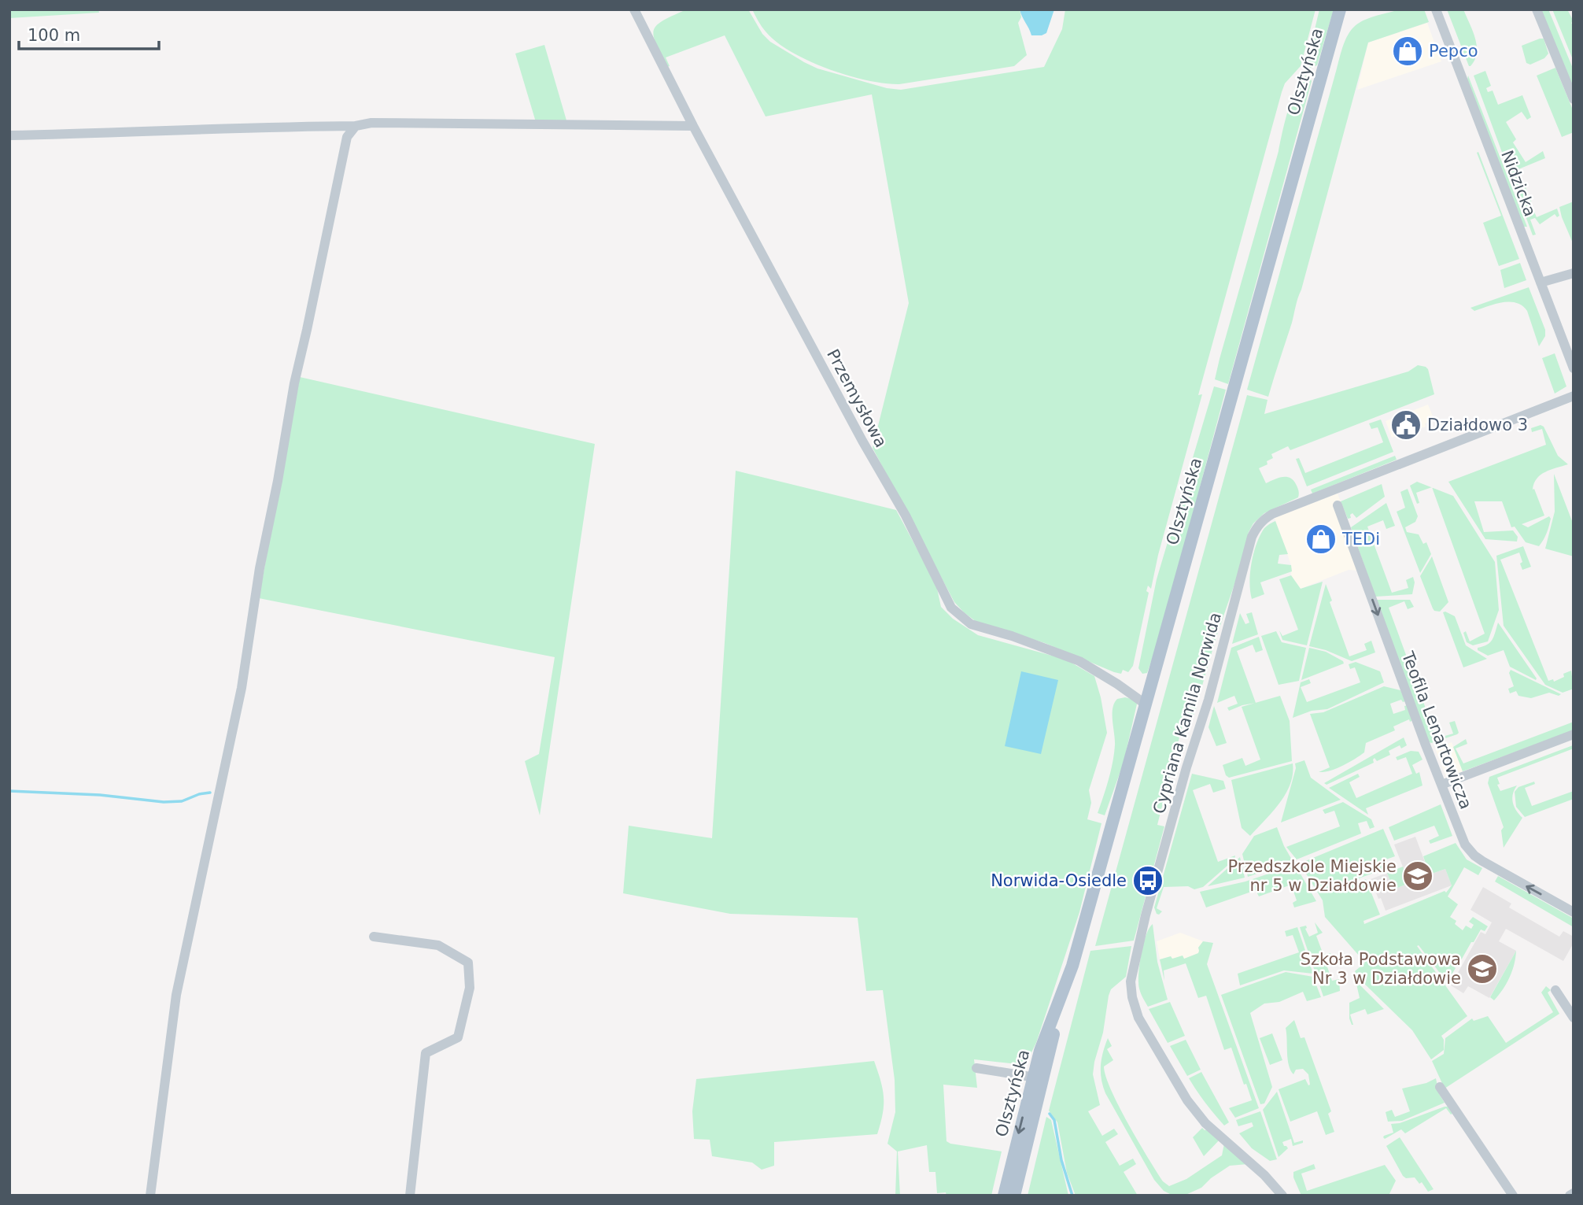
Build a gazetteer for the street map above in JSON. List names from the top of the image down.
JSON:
{
  "streets": {
    "main road": ["Olsztyńska"],
    "street": [
      "Nidzicka",
      "Przemysłowa",
      "Cypriana Kamila Norwida",
      "Teofila Lenartowicza"
    ]
  },
  "crossings": [
    ["Olsztyńska", "Przemysłowa"]
  ],
  "places": {
    "shop": ["Pepco", "TEDi"],
    "public building": ["Działdowo 3"],
    "school or university": ["Przedszkole Miejskie nr 5 w Działdowie", "Szkoła Podstawowa Nr 3 w Działdowie"],
    "bus stop": ["Norwida-Osiedle"]
  },
  "scale_bar": "100 m"
}
